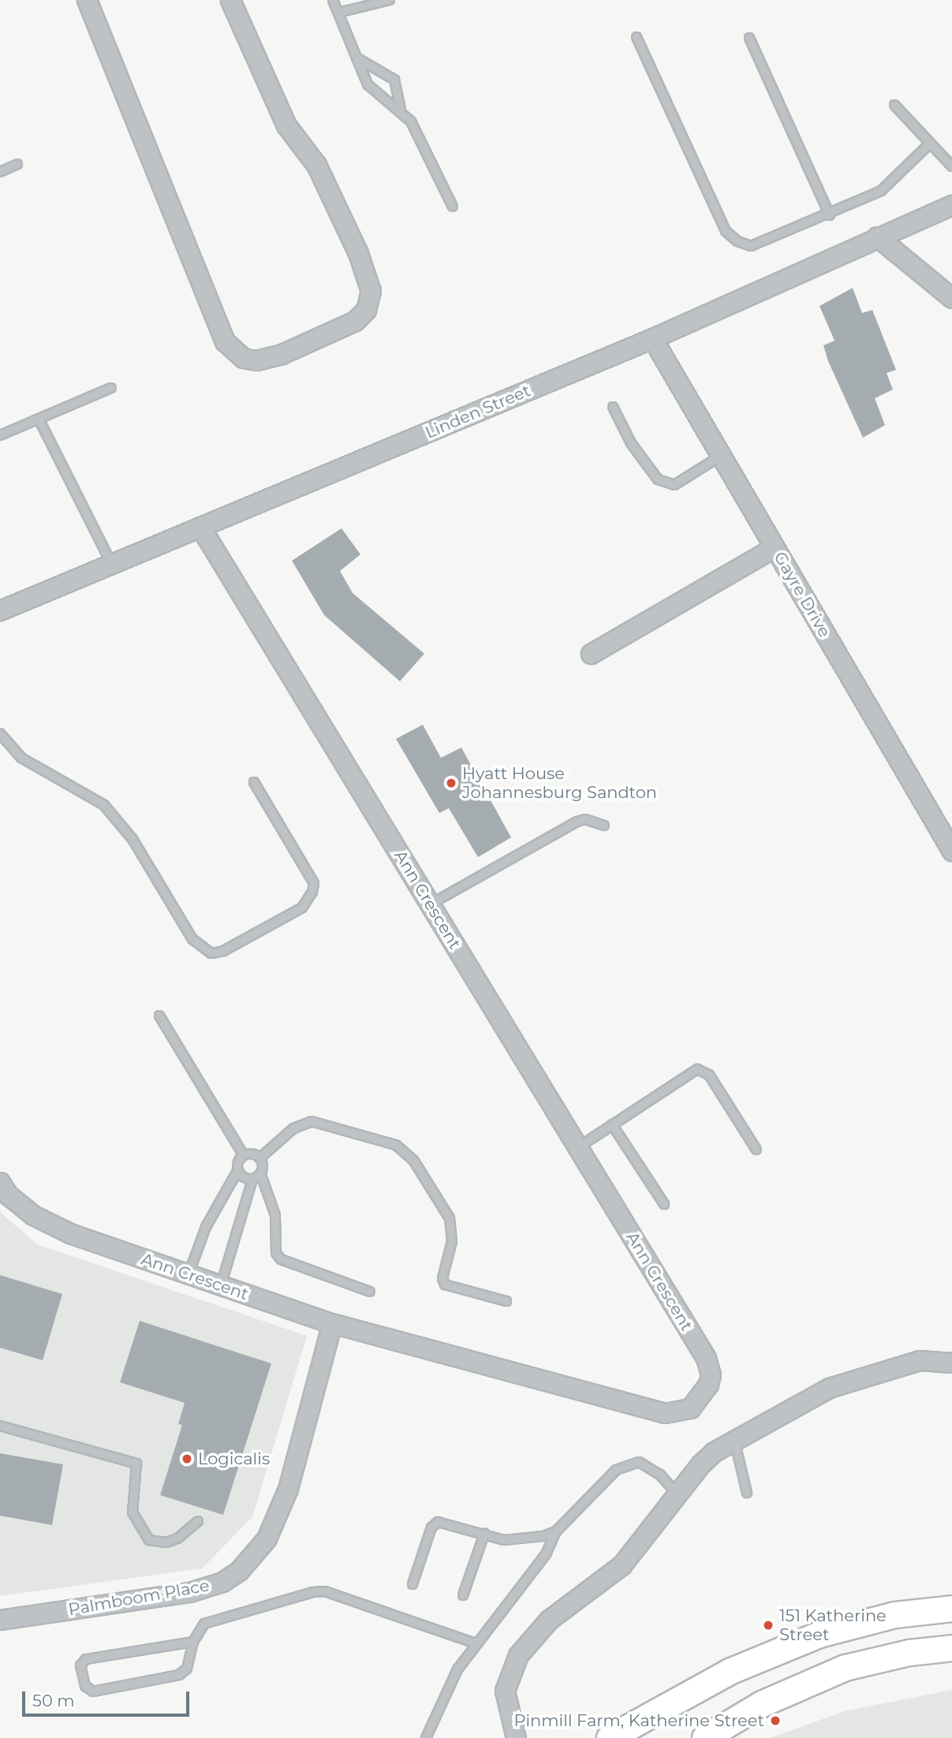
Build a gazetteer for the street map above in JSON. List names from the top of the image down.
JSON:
{
  "streets": {
    "street": [
      "Linden Street",
      "Gayre Drive",
      "Ann Crescent",
      "Palmboom Place"
    ]
  },
  "crossings": [
    ["Linden Street", "Gayre Drive"],
    ["Linden Street", "Ann Crescent"],
    ["Ann Crescent", "Palmboom Place"]
  ],
  "places": [
    "Hyatt House Johannesburg Sandton",
    "Logicalis",
    "151 Katherine Street",
    "Pinmill Farm, Katherine Street"
  ],
  "scale_bar": "50 m"
}
